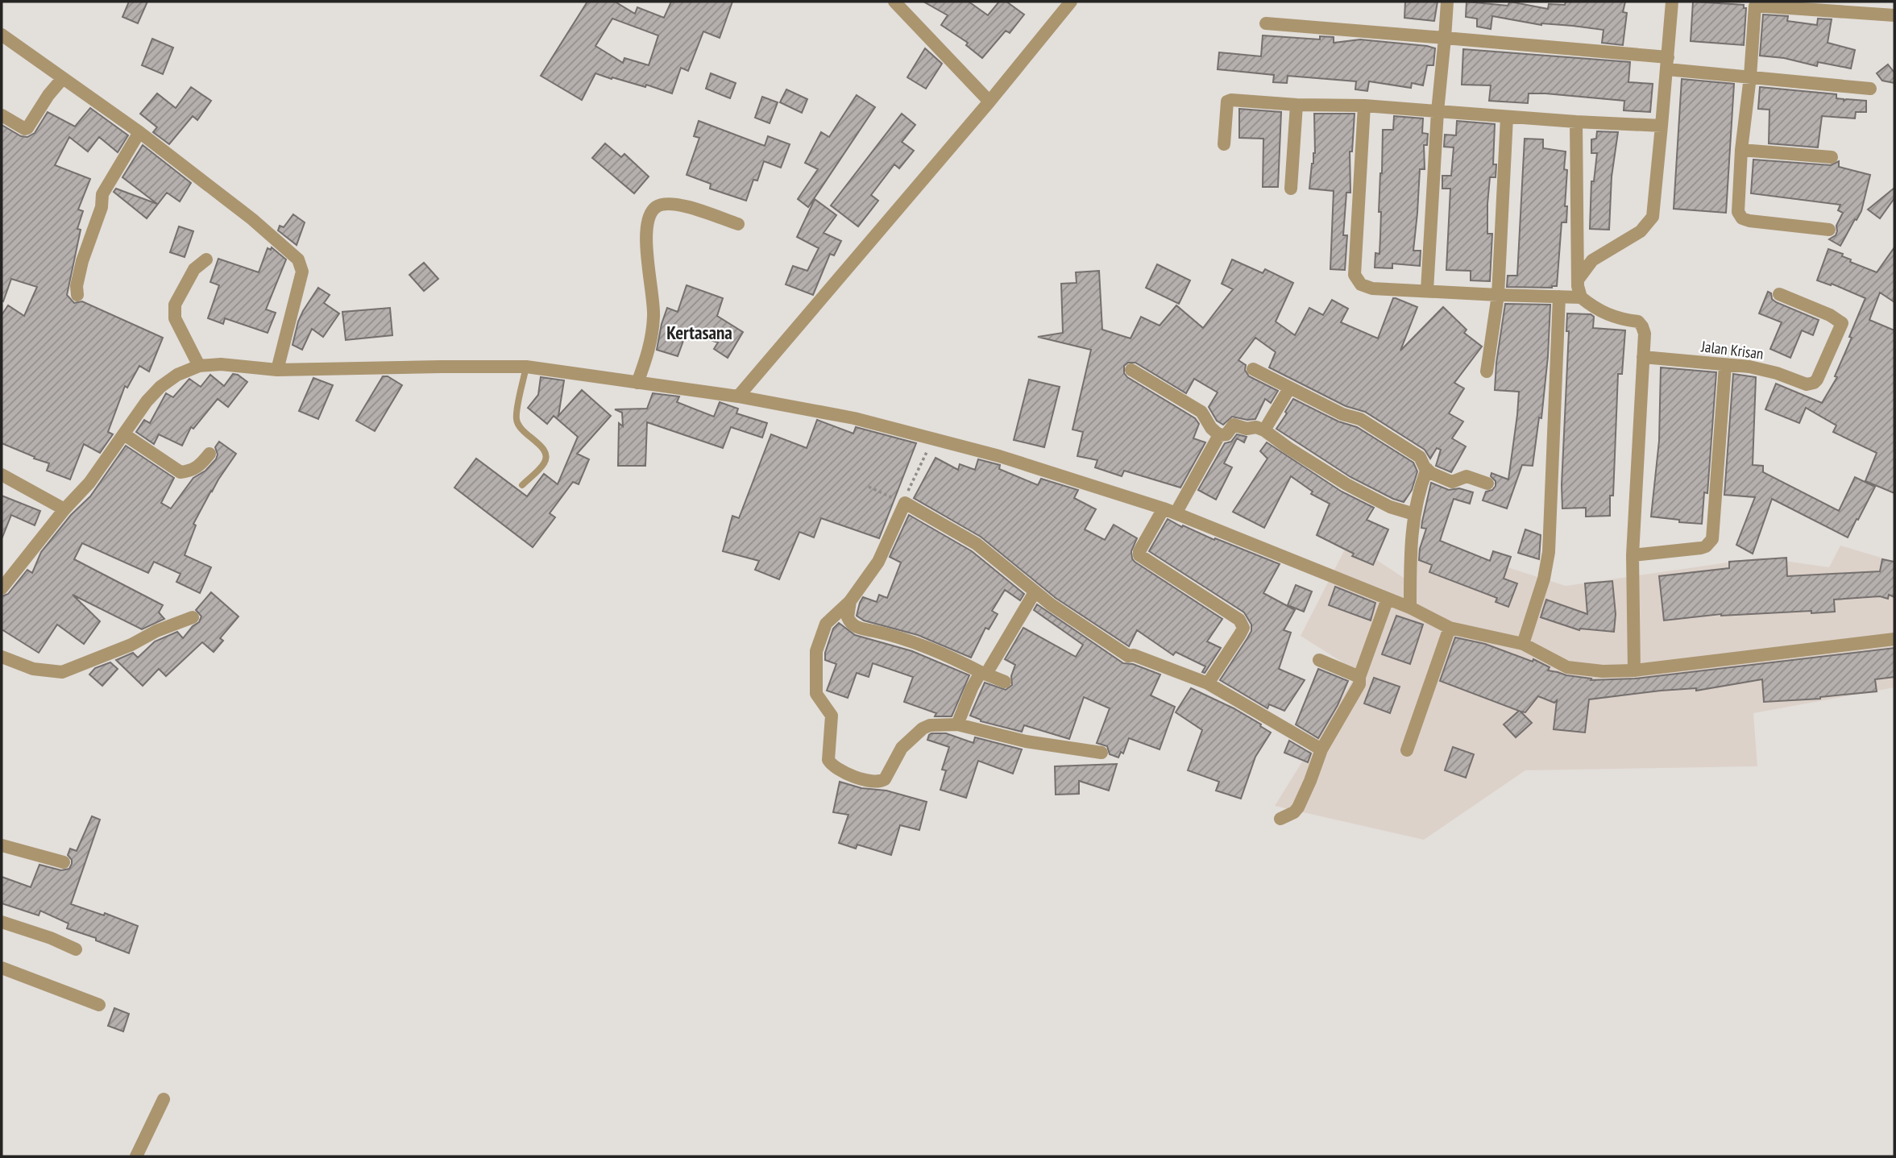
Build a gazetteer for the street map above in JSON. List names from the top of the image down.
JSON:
{
  "streets": {
    "street": ["Jalan Krisan"]
  },
  "districts": ["Kertasana"]
}
